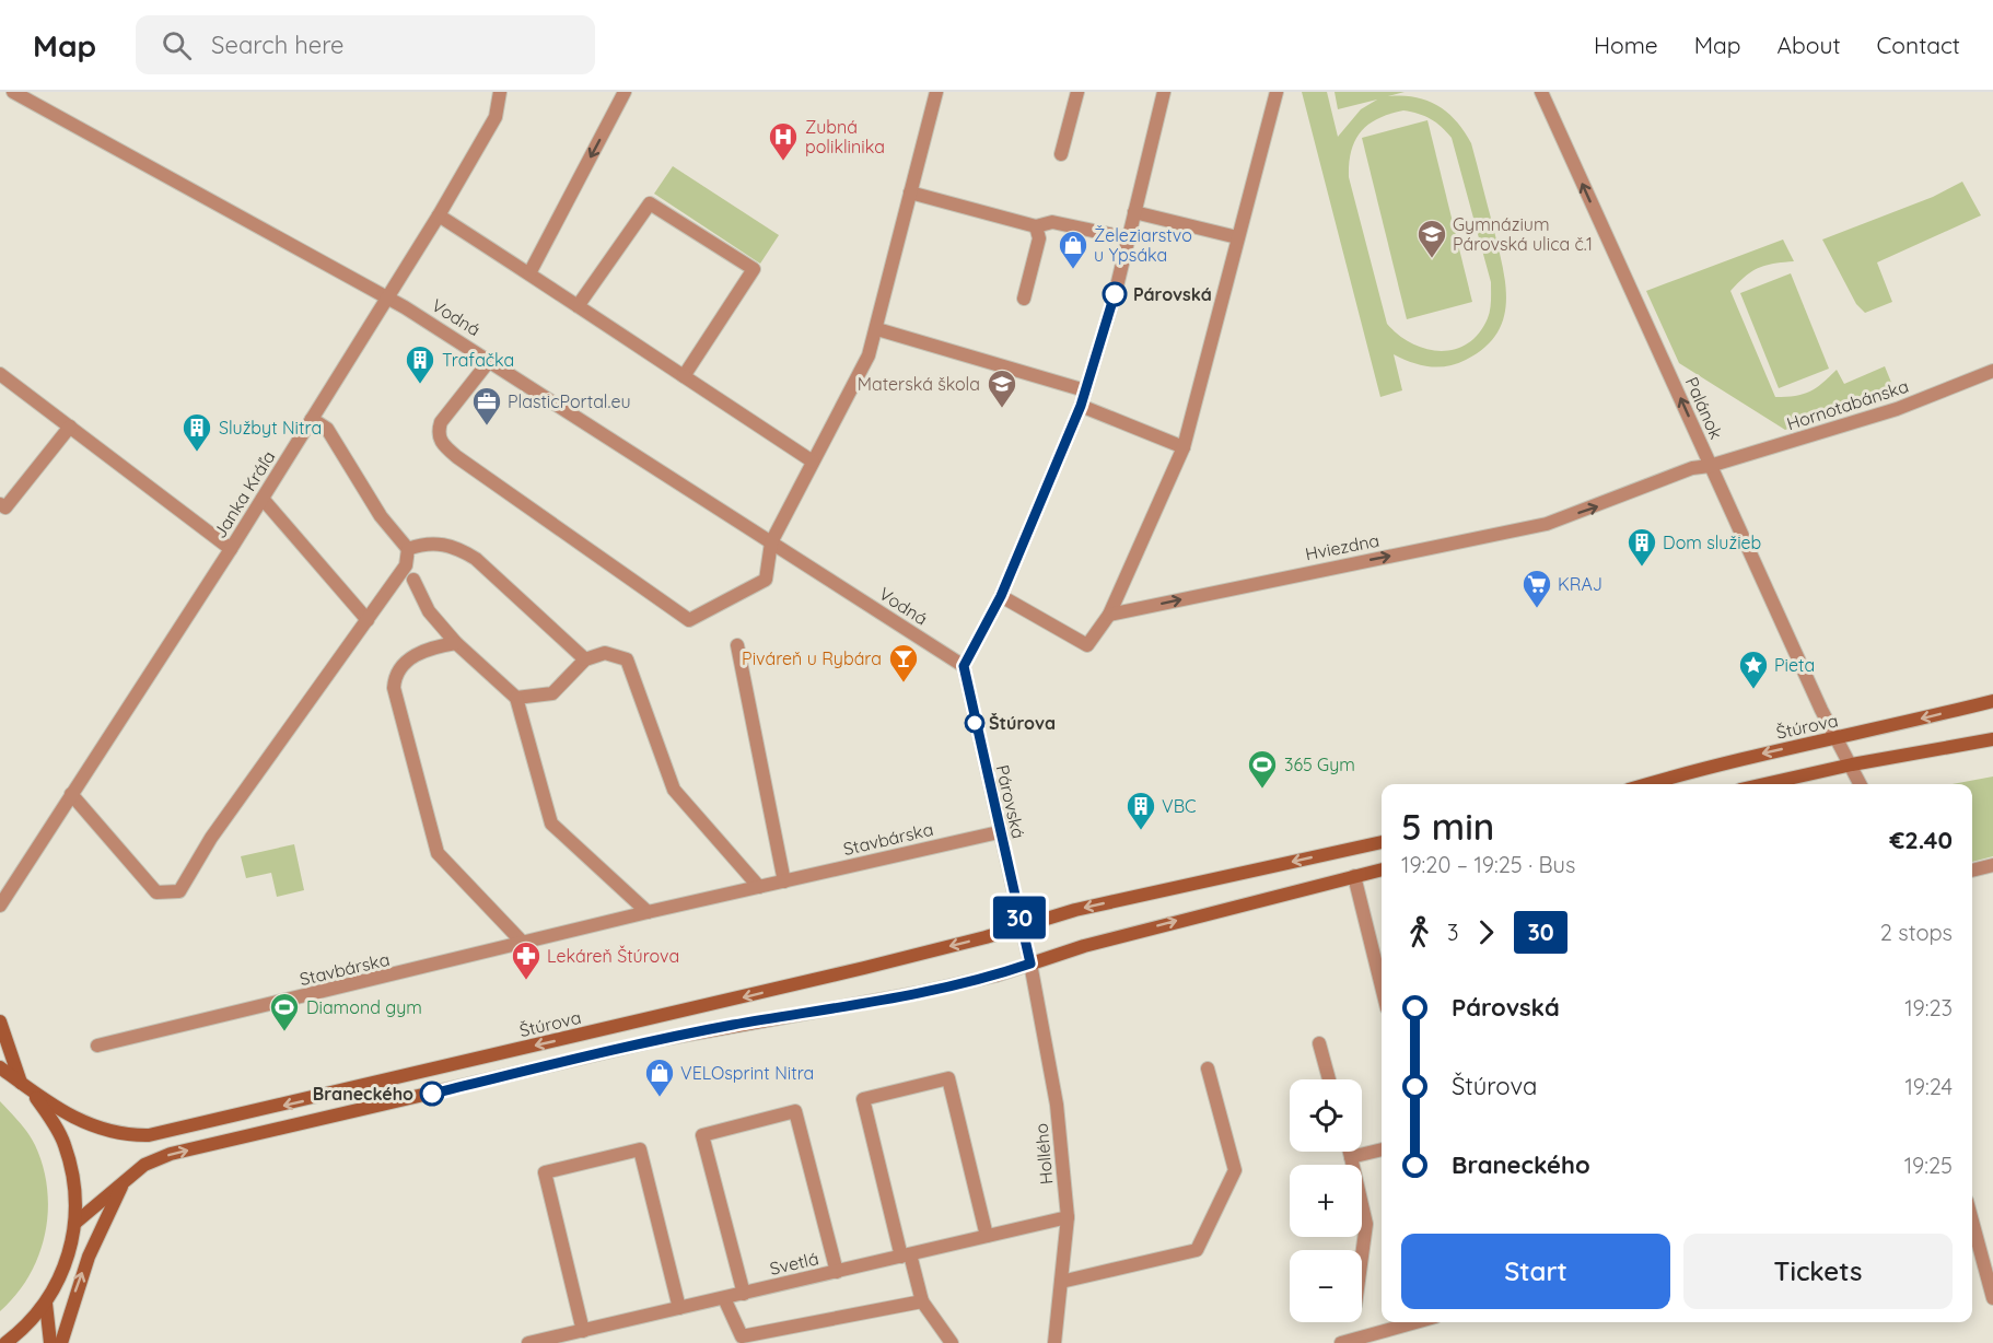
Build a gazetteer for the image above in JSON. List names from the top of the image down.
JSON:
{
  "streets": {
    "main road": ["Štúrova"],
    "street": [
      "Vodná",
      "Hornotabánska",
      "Palánok",
      "Janka Kráľa",
      "Hviezdna",
      "Párovská",
      "Stavbárska",
      "Hollého",
      "Svetlá"
    ]
  },
  "crossings": [
    ["Vodná", "Janka Kráľa"],
    ["Vodná", "Párovská"],
    ["Hornotabánska", "Palánok"],
    ["Hornotabánska", "Hviezdna"],
    ["Palánok", "Hviezdna"],
    ["Palánok", "Štúrova"],
    ["Štúrova", "Párovská"],
    ["Párovská", "Stavbárska"],
    ["Hollého", "Svetlá"]
  ],
  "one_way": ["Palánok", "Hviezdna"],
  "places": {
    "hospital": ["Zubná poliklinika"],
    "school or university": ["Gymnázium Párovská ulica č.1", "Materská škola"],
    "shop": ["Železiarstvo u Ypsáka", "VELOsprint Nitra"],
    "other": ["Párovská", "Štúrova", "Braneckého"],
    "building": [
      "Trafačka",
      "Službyt Nitra",
      "Dom služieb",
      "VBC"
    ],
    "office": ["PlasticPortal.eu"],
    "supermarket": ["KRAJ"],
    "bar": ["Piváreň u Rybára"],
    "place": ["Pieta"],
    "sports": ["365 Gym", "Diamond gym"],
    "pharmacy": ["Lekáreň Štúrova"]
  },
  "lines": ["bus line 30"],
  "page": {
    "header": "Map",
    "search": "Search here",
    "nav": [
      "Home",
      "Map",
      "About",
      "Contact"
    ],
    "on_map": "30",
    "heading": ["5 min", "19:20 – 19:25 · Bus", "€2.40"],
    "legs": ["3", "30", "2 stops"],
    "list": [
      {
        "name": "Párovská",
        "value": "19:23"
      },
      {
        "name": "Štúrova",
        "value": "19:24"
      },
      {
        "name": "Braneckého",
        "value": "19:25"
      }
    ],
    "map_buttons": ["+", "−"],
    "buttons": ["Start", "Tickets"]
  }
}
